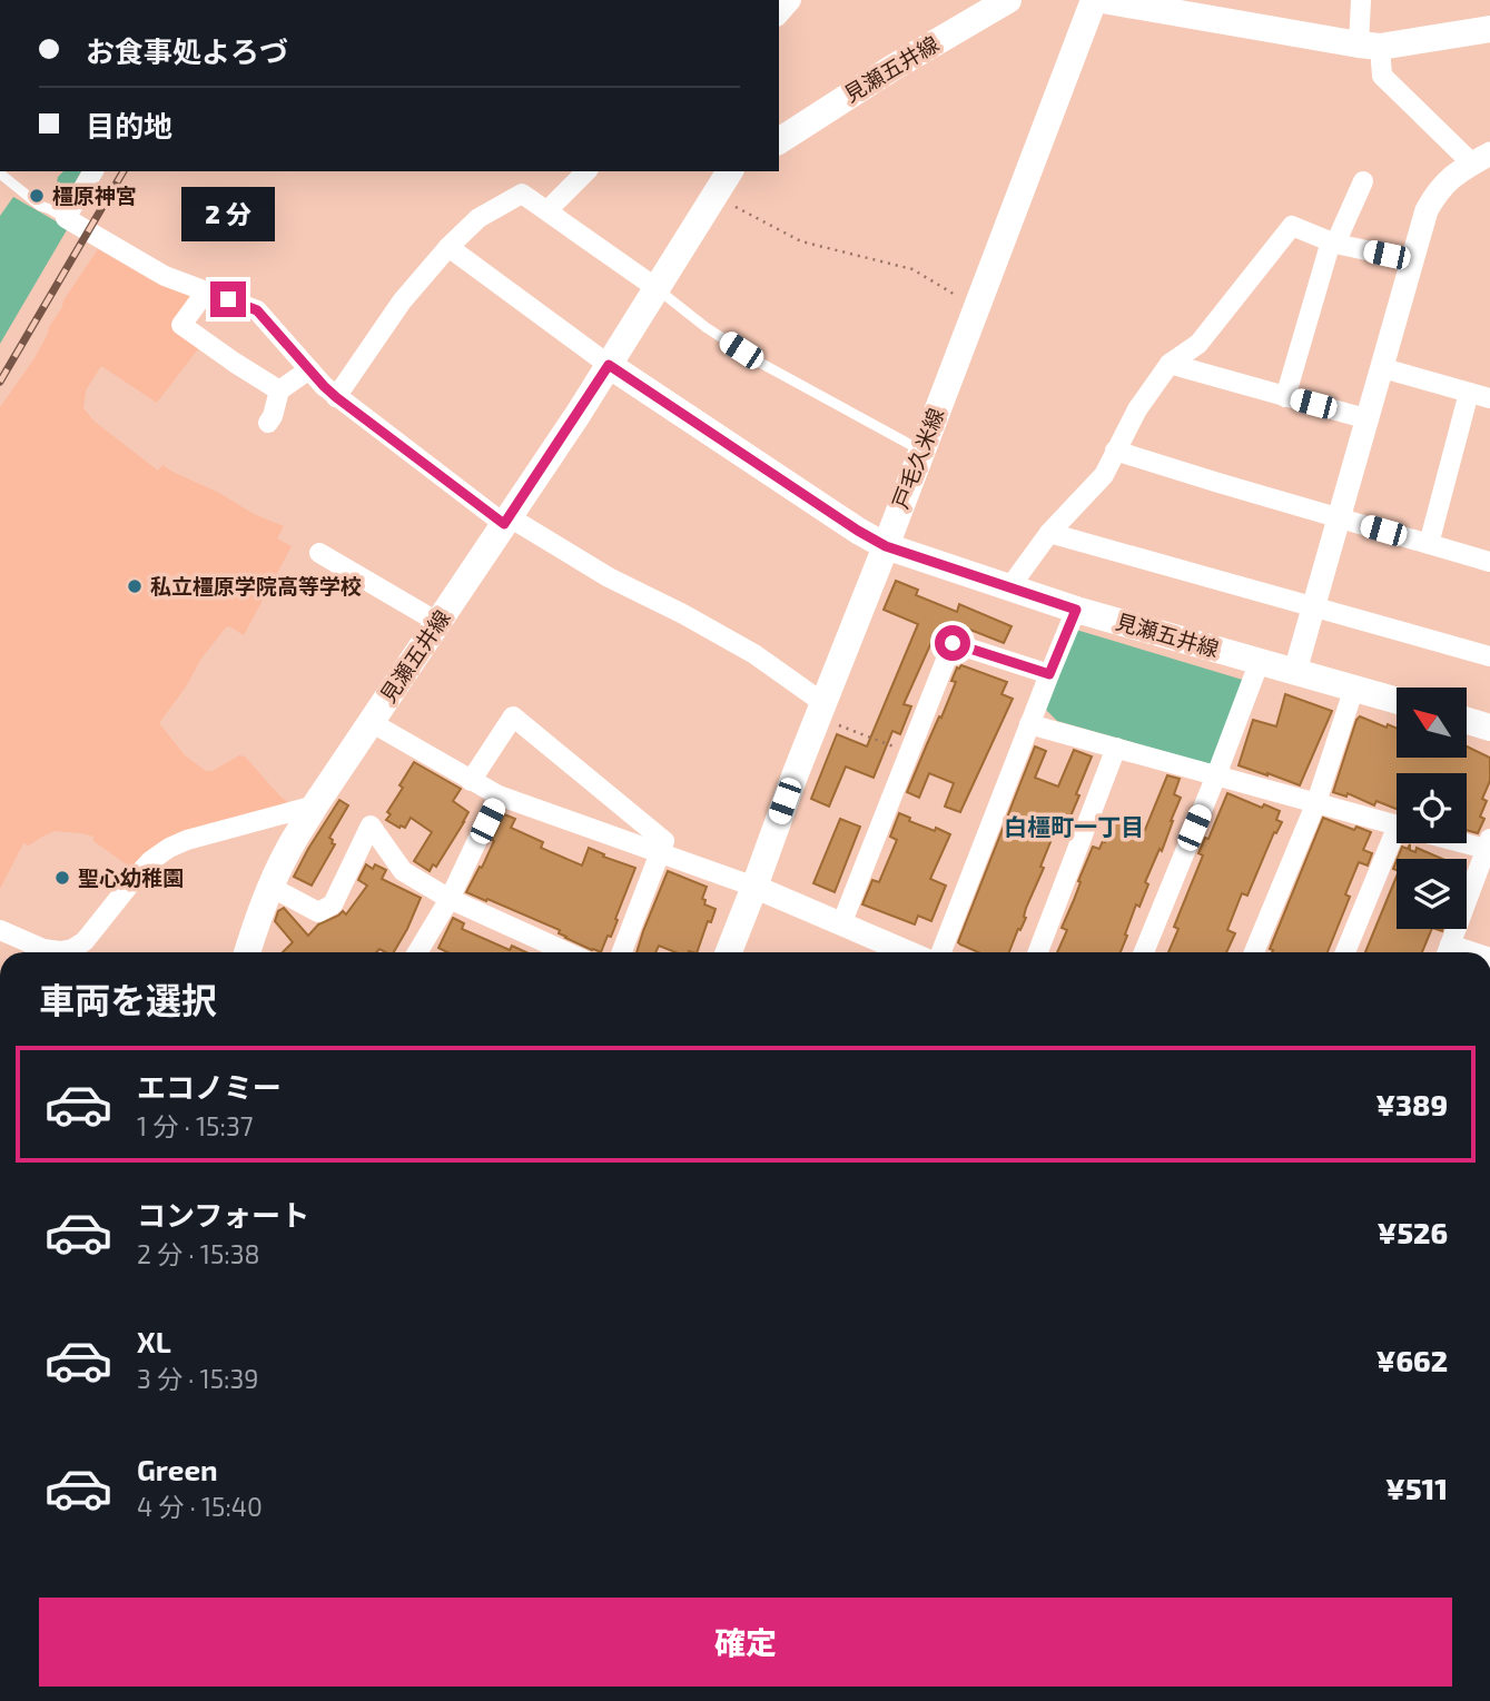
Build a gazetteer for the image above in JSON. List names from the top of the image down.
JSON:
{
  "streets": {
    "main road": ["見瀬五井線", "戸毛久米線"]
  },
  "crossings": [
    ["見瀬五井線", "戸毛久米線"]
  ],
  "districts": ["白橿町一丁目"],
  "places": ["橿原神宮", "私立橿原学院高等学校", "聖心幼稚園"],
  "north": "top left",
  "page": {
    "banner": ["お食事処よろづ", "目的地"],
    "bubble": "2 分",
    "heading": "車両を選択",
    "list": [
      {
        "name": "エコノミー",
        "note": "1 分 · 15:37",
        "value": "¥389"
      },
      {
        "name": "コンフォート",
        "note": "2 分 · 15:38",
        "value": "¥526"
      },
      {
        "name": "XL",
        "note": "3 分 · 15:39",
        "value": "¥662"
      },
      {
        "name": "Green",
        "note": "4 分 · 15:40",
        "value": "¥511"
      }
    ],
    "buttons": "確定"
  }
}
